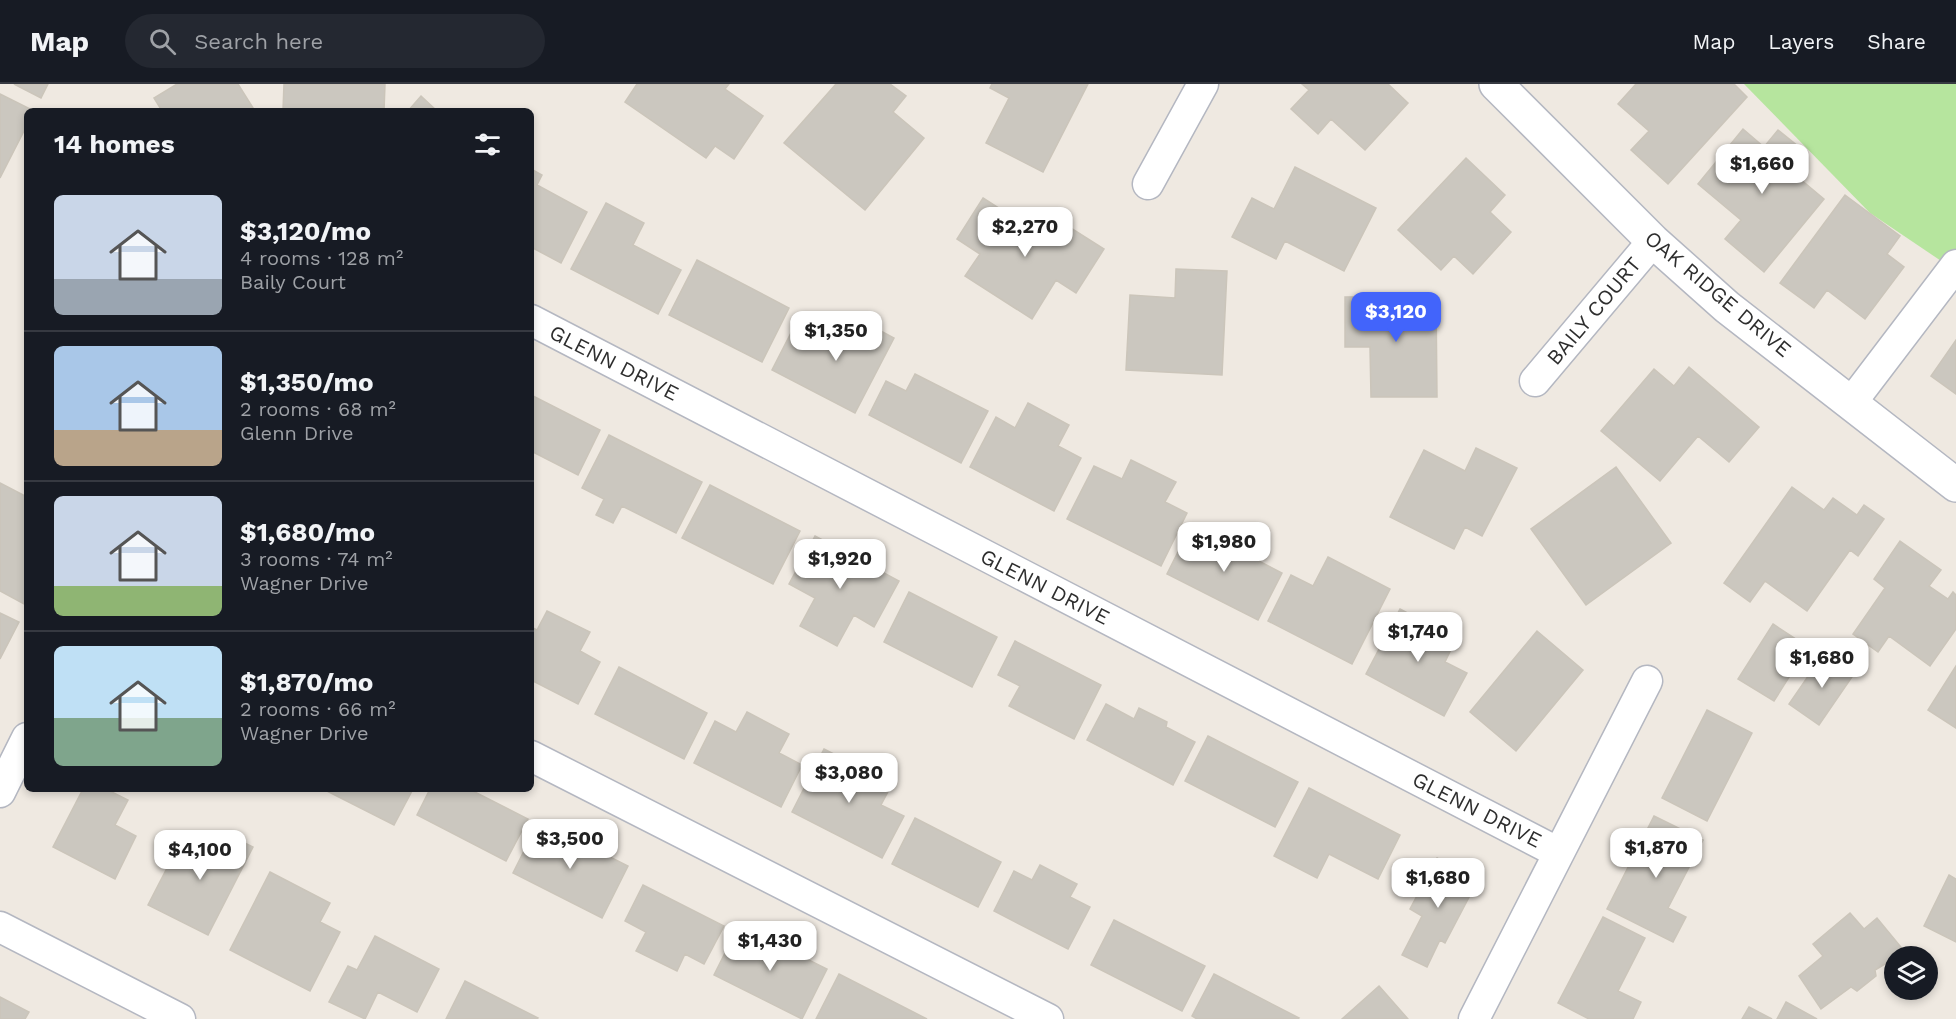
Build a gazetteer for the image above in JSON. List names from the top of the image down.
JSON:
{
  "streets": {
    "street": ["OAK RIDGE DRIVE", "BAILY COURT", "GLENN DRIVE"]
  },
  "crossings": [
    ["OAK RIDGE DRIVE", "BAILY COURT"]
  ],
  "page": {
    "header": "Map",
    "search": "Search here",
    "nav": ["Map", "Layers", "Share"],
    "heading": "14 homes",
    "price": [
      "$1,660",
      "$2,270",
      "$3,120",
      "$1,350",
      "$1,980",
      "$1,920",
      "$1,740",
      "$1,680",
      "$3,080",
      "$3,500",
      "$1,870",
      "$4,100",
      "$1,680",
      "$1,430"
    ],
    "list": [
      {
        "name": "$3,120/mo",
        "note": "4 rooms · 128 m² · Baily Court"
      },
      {
        "name": "$1,350/mo",
        "note": "2 rooms · 68 m² · Glenn Drive"
      },
      {
        "name": "$1,680/mo",
        "note": "3 rooms · 74 m² · Wagner Drive"
      },
      {
        "name": "$1,870/mo",
        "note": "2 rooms · 66 m² · Wagner Drive"
      }
    ]
  }
}
